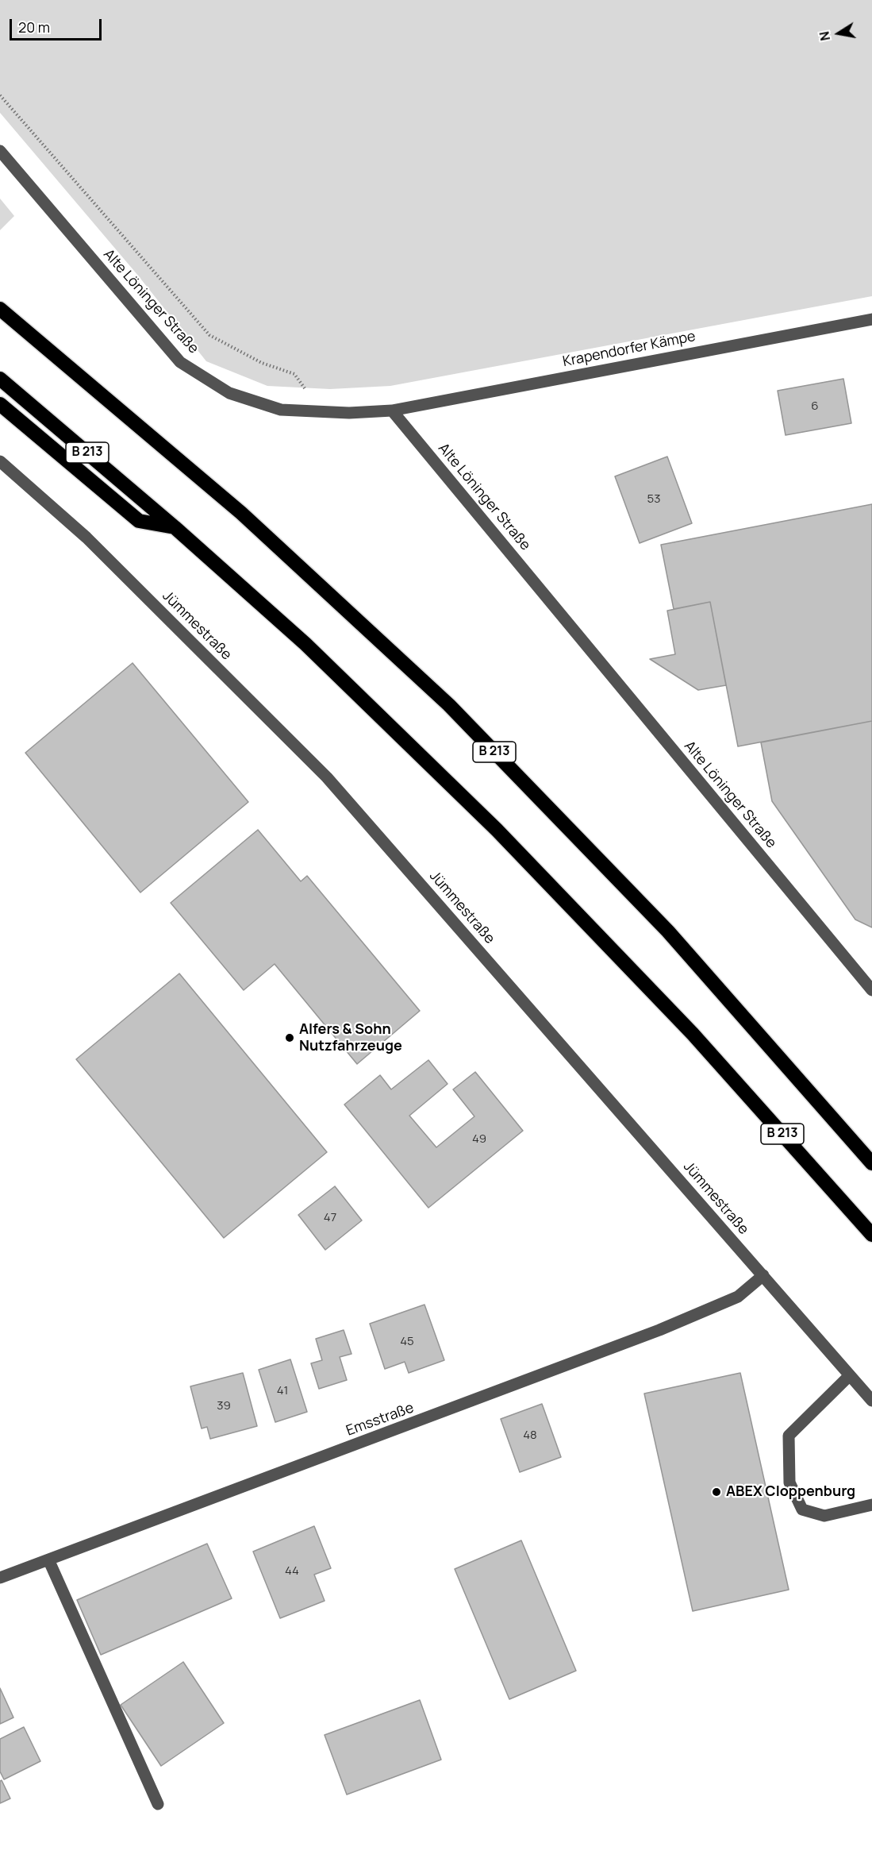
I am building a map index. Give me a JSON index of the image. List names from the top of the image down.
{
  "streets": {
    "highway": ["B 213"],
    "street": [
      "Alte Löninger Straße",
      "Krapendorfer Kämpe",
      "Jümmestraße",
      "Emsstraße"
    ]
  },
  "crossings": [
    ["Alte Löninger Straße", "Krapendorfer Kämpe"],
    ["Jümmestraße", "Emsstraße"]
  ],
  "places": ["Alfers & Sohn Nutzfahrzeuge", "ABEX Cloppenburg"],
  "house_numbers": [
    "6",
    "53",
    "49",
    "47",
    "45",
    "41",
    "39",
    "48",
    "44"
  ],
  "scale_bar": "20 m",
  "north": "left"
}
